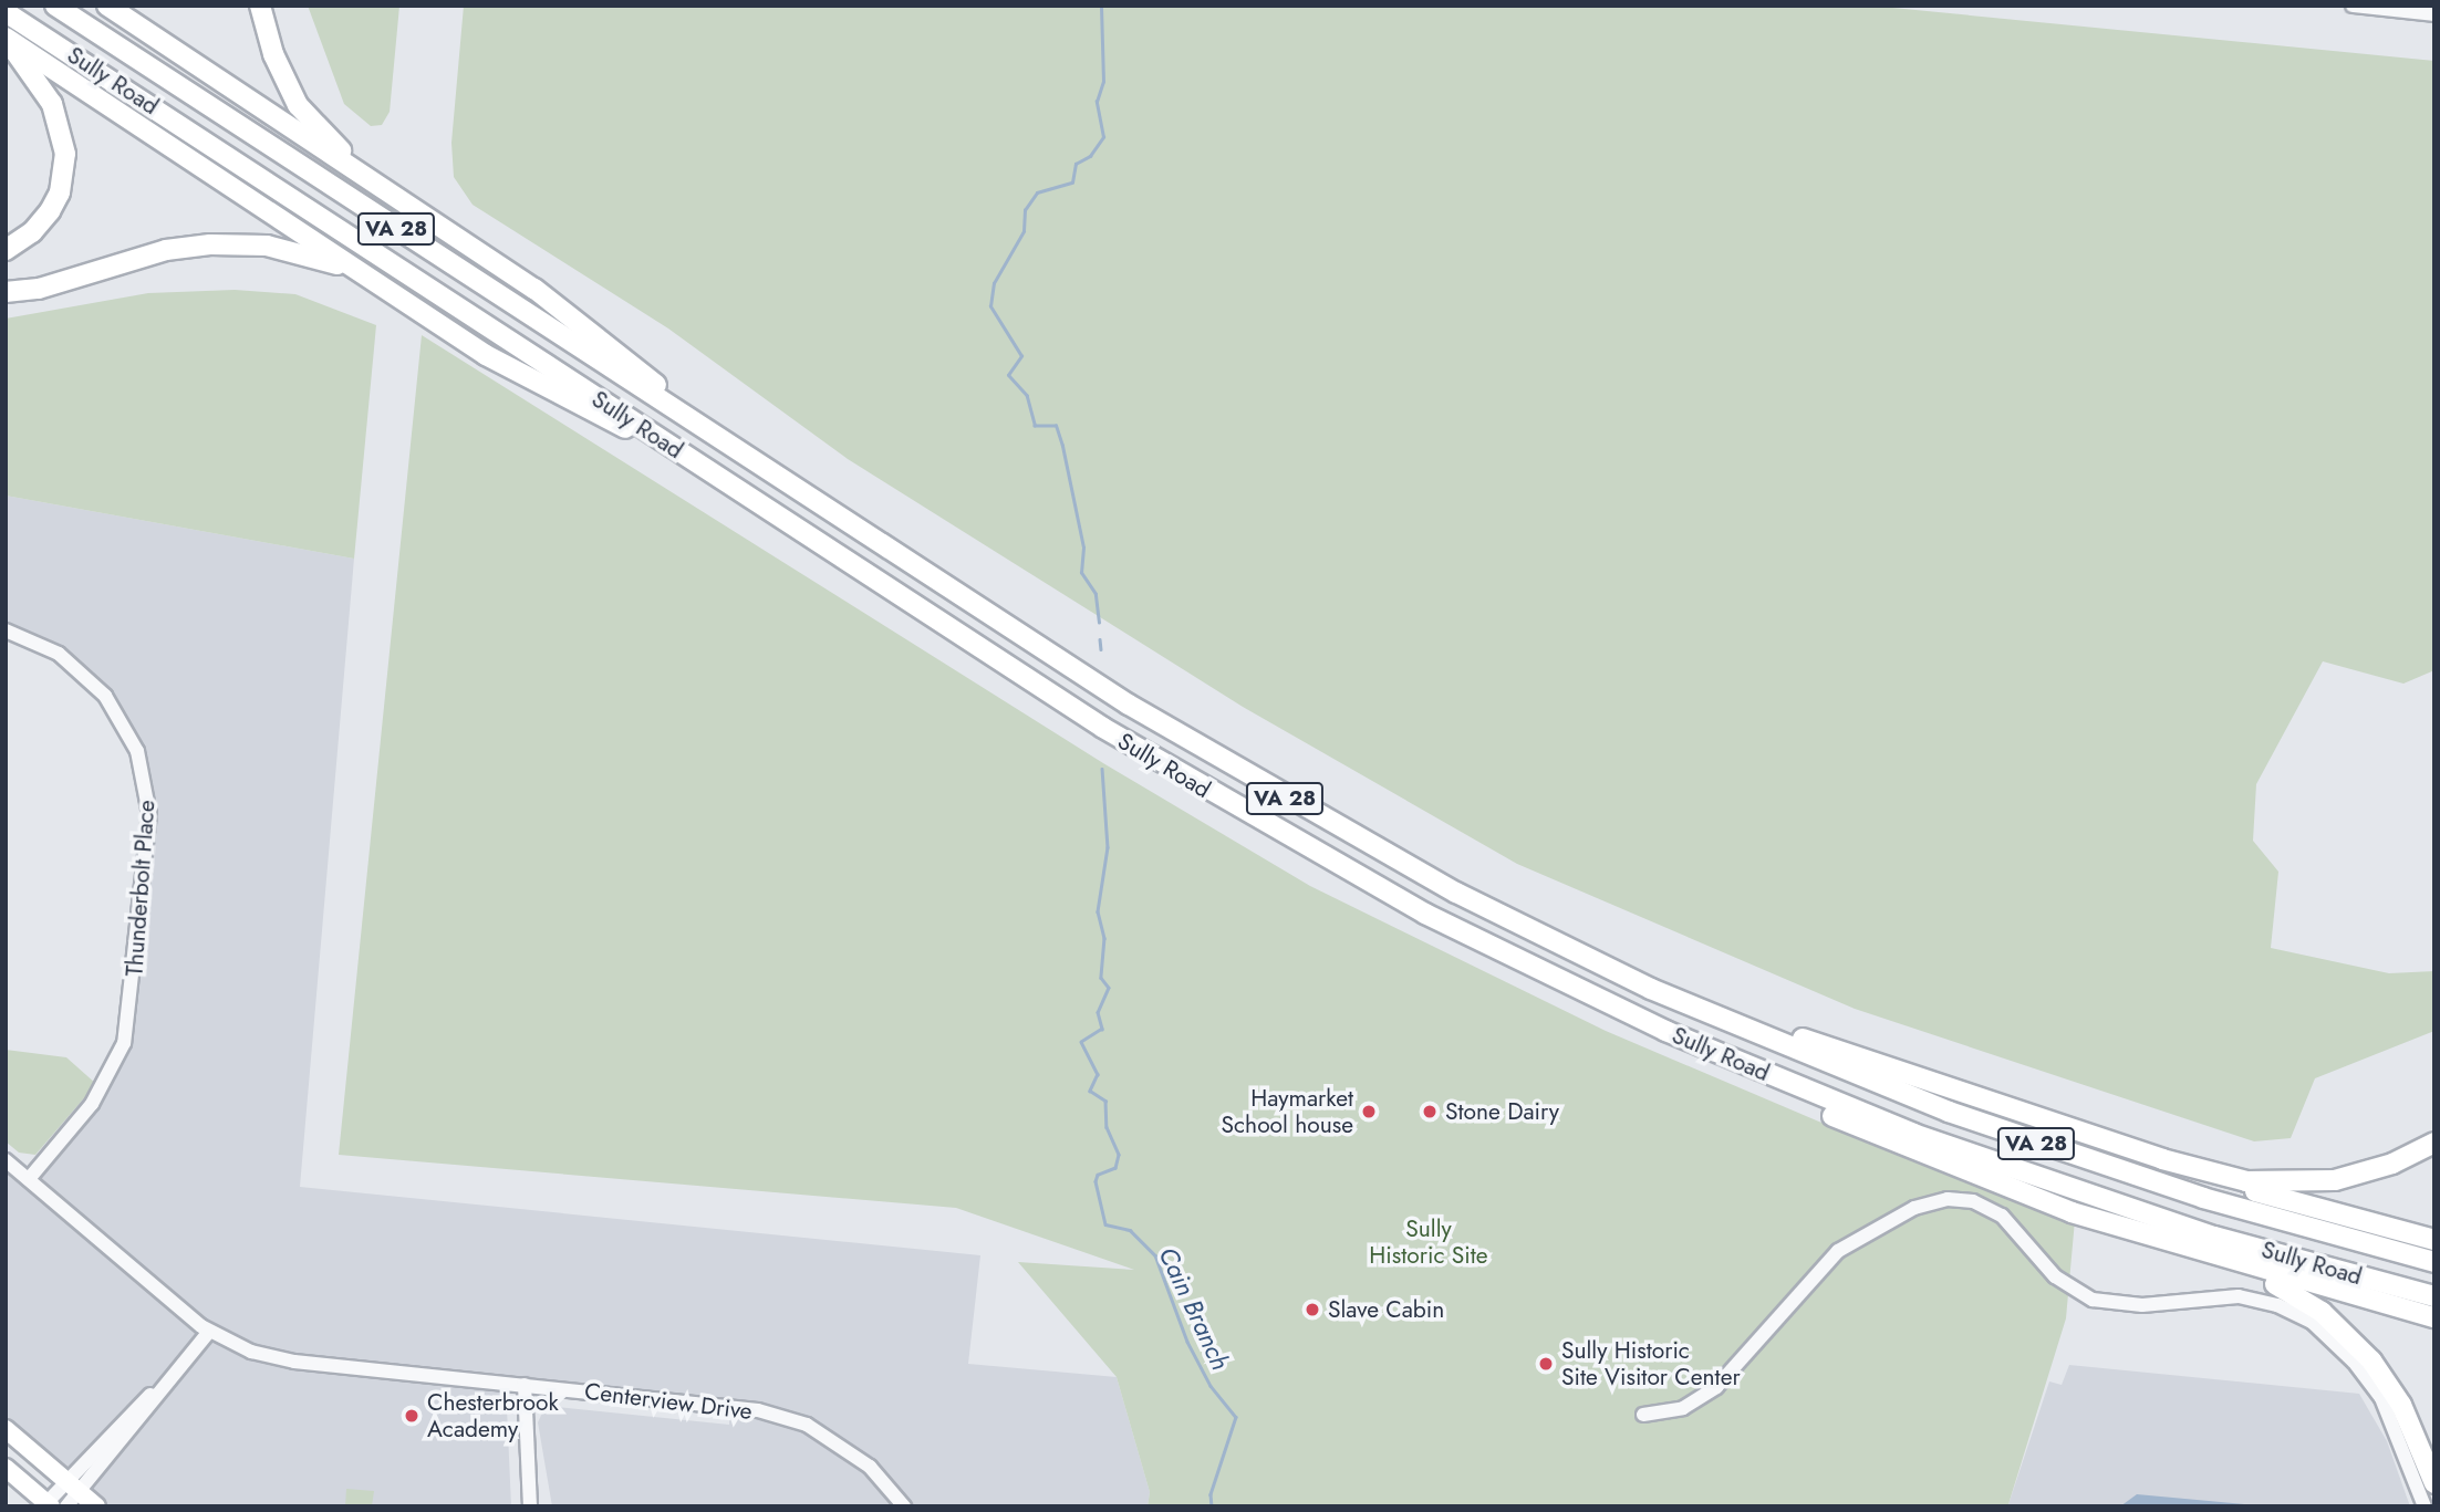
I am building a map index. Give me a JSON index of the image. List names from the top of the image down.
{
  "streets": {
    "highway": ["Sully Road", "VA 28"],
    "street": ["Thunderbolt Place", "Centerview Drive"]
  },
  "crossings": [
    ["Thunderbolt Place", "Centerview Drive"]
  ],
  "water": ["Cain Branch"],
  "parks": ["Sully Historic Site"],
  "places": [
    "Haymarket School house",
    "Stone Dairy",
    "Slave Cabin",
    "Sully Historic Site Visitor Center",
    "Chesterbrook Academy"
  ]
}
